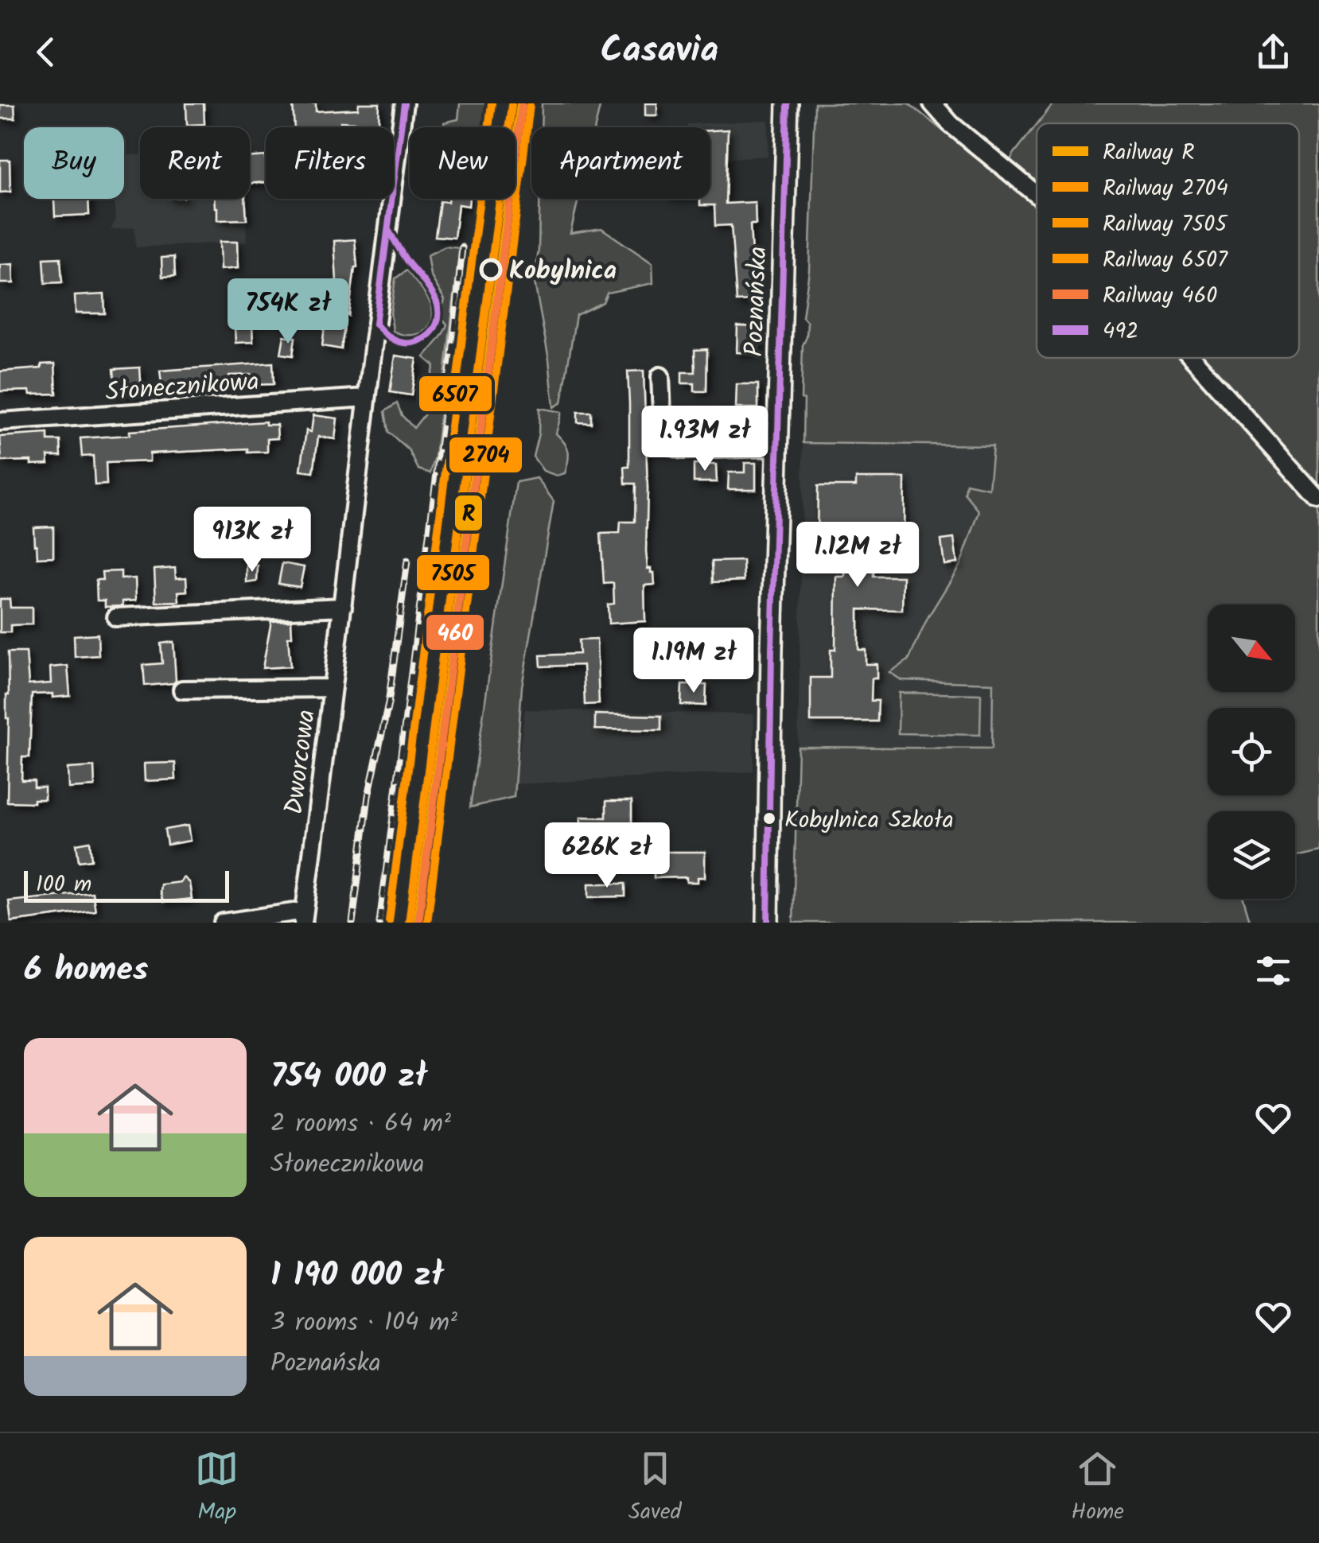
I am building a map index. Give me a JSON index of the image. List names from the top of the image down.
{
  "streets": {
    "main road": ["Poznańska"],
    "street": ["Słonecznikowa", "Dworcowa"]
  },
  "crossings": [
    ["Słonecznikowa", "Dworcowa"]
  ],
  "places": ["Kobylnica", "Kobylnica Szkoła"],
  "lines": [
    "rail line R",
    "rail line 6507",
    "transit line 492",
    "rail line 2704",
    "rail line 7505",
    "rail line 460"
  ],
  "legend": [
    "Railway R",
    "Railway 2704",
    "Railway 7505",
    "Railway 6507",
    "Railway 460",
    "492"
  ],
  "scale_bar": "100 m",
  "north": "bottom right",
  "page": {
    "header": "Casavia",
    "chip": [
      "Buy",
      "Rent",
      "Filters",
      "New",
      "Apartment"
    ],
    "price": [
      "754K zł",
      "1.93M zł",
      "913K zł",
      "1.12M zł",
      "1.19M zł",
      "626K zł"
    ],
    "scale": "100 m",
    "heading": "6 homes",
    "list": [
      {
        "name": "754 000 zł",
        "note": "2 rooms · 64 m² · Słonecznikowa"
      },
      {
        "name": "1 190 000 zł",
        "note": "3 rooms · 104 m² · Poznańska"
      }
    ],
    "tabs": ["Map", "Saved", "Home"]
  }
}
